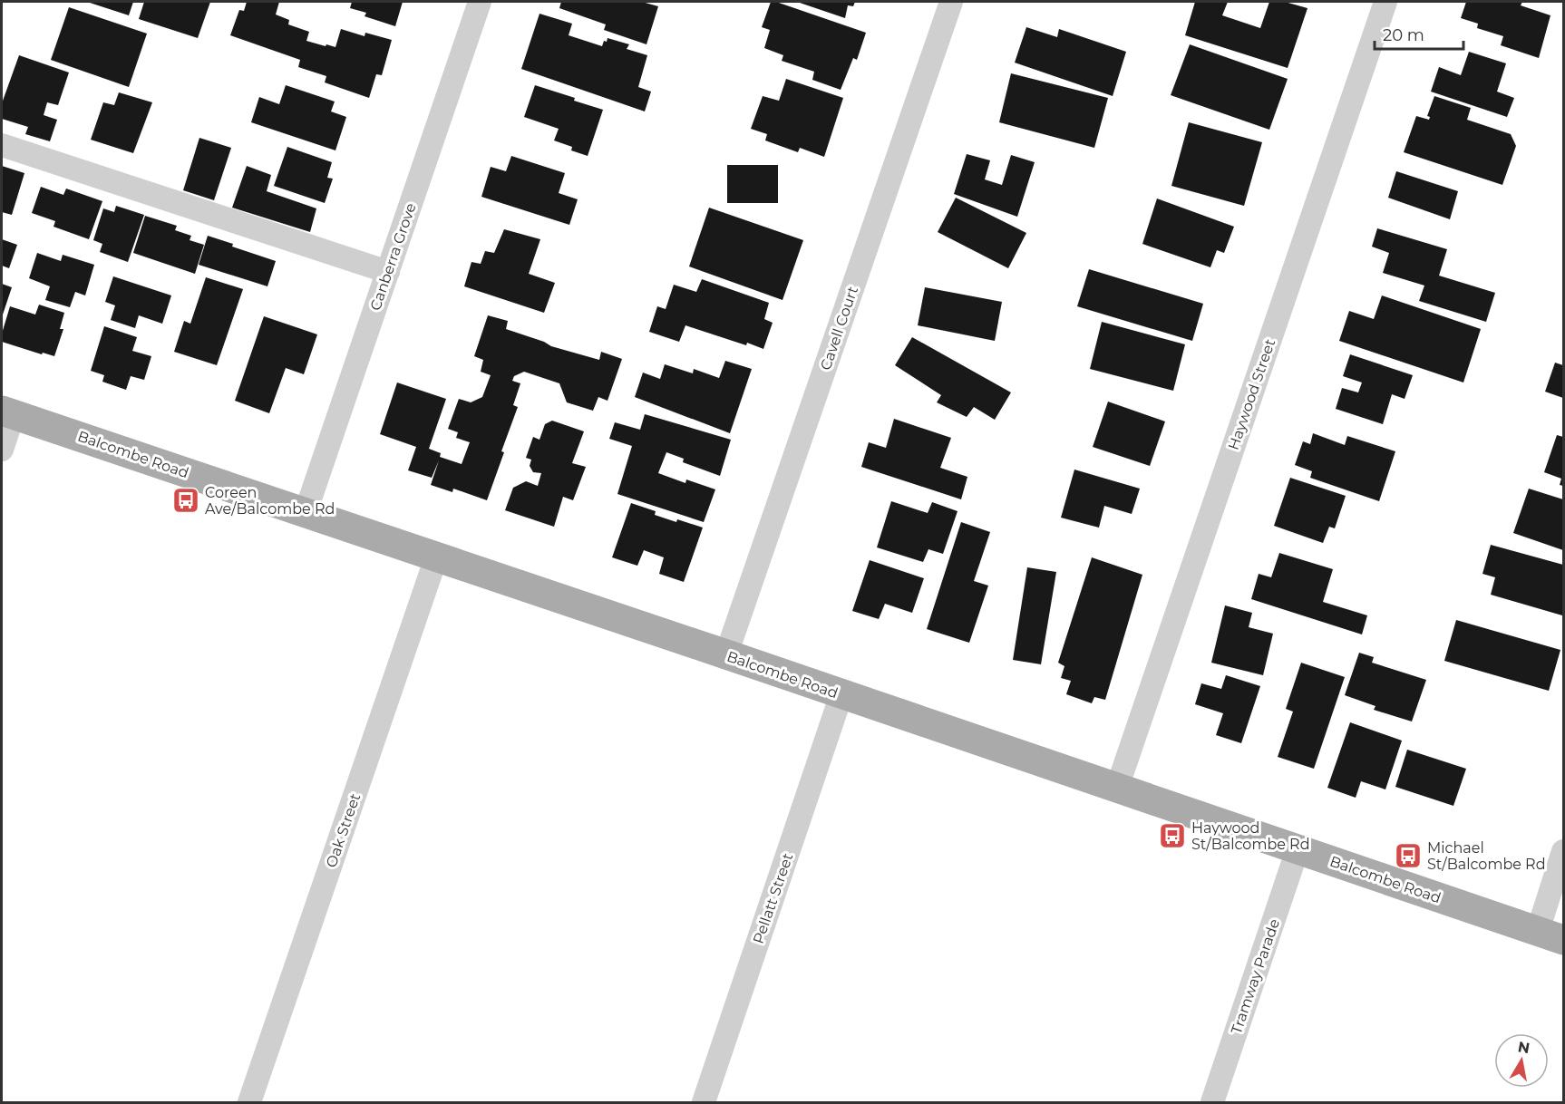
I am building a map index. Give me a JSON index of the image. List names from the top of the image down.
{
  "streets": {
    "main road": ["Balcombe Road"],
    "street": [
      "Canberra Grove",
      "Cavell Court",
      "Haywood Street",
      "Oak Street",
      "Pellatt Street",
      "Tramway Parade"
    ]
  },
  "crossings": [
    ["Canberra Grove", "Balcombe Road"],
    ["Cavell Court", "Balcombe Road"],
    ["Haywood Street", "Balcombe Road"],
    ["Balcombe Road", "Oak Street"],
    ["Balcombe Road", "Pellatt Street"],
    ["Balcombe Road", "Tramway Parade"]
  ],
  "places": {
    "bus stop": ["Coreen Ave/Balcombe Rd", "Haywood St/Balcombe Rd", "Michael St/Balcombe Rd"]
  },
  "scale_bar": "20 m",
  "north": "top"
}
